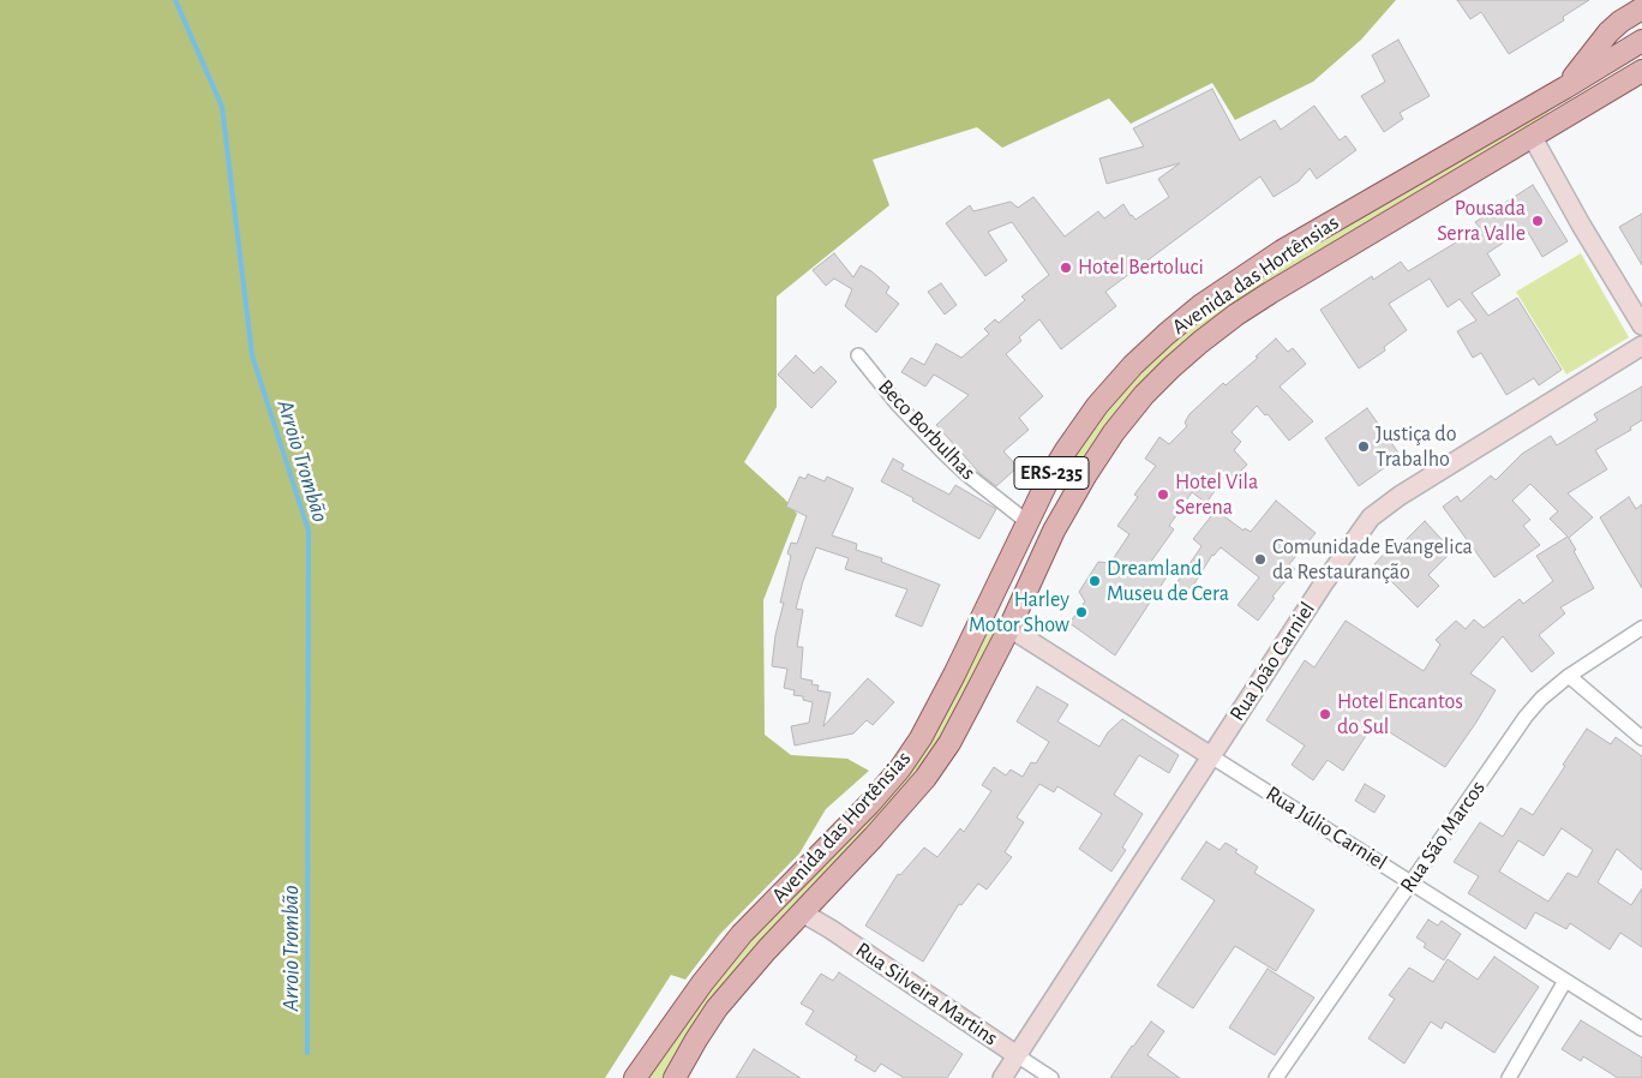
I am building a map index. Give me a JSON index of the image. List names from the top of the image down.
{
  "streets": {
    "main road": ["Avenida das Hortênsias", "ERS-235"],
    "street": [
      "Beco Borbulhas",
      "Rua João Carniel",
      "Rua Júlio Carniel",
      "Rua São Marcos",
      "Rua Silveira Martins"
    ]
  },
  "crossings": [
    ["Avenida das Hortênsias", "Beco Borbulhas"],
    ["Avenida das Hortênsias", "Rua Júlio Carniel"],
    ["Avenida das Hortênsias", "Rua Silveira Martins"],
    ["Rua João Carniel", "Rua Júlio Carniel"],
    ["Rua João Carniel", "Rua Silveira Martins"],
    ["Rua Júlio Carniel", "Rua São Marcos"]
  ],
  "water": ["Arroio Trombão"],
  "places": [
    "Pousada Serra Valle",
    "Hotel Bertoluci",
    "Justiça do Trabalho",
    "Hotel Vila Serena",
    "Comunidade Evangelica da Restauranção",
    "Dreamland Museu de Cera",
    "Harley Motor Show",
    "Hotel Encantos do Sul"
  ]
}
